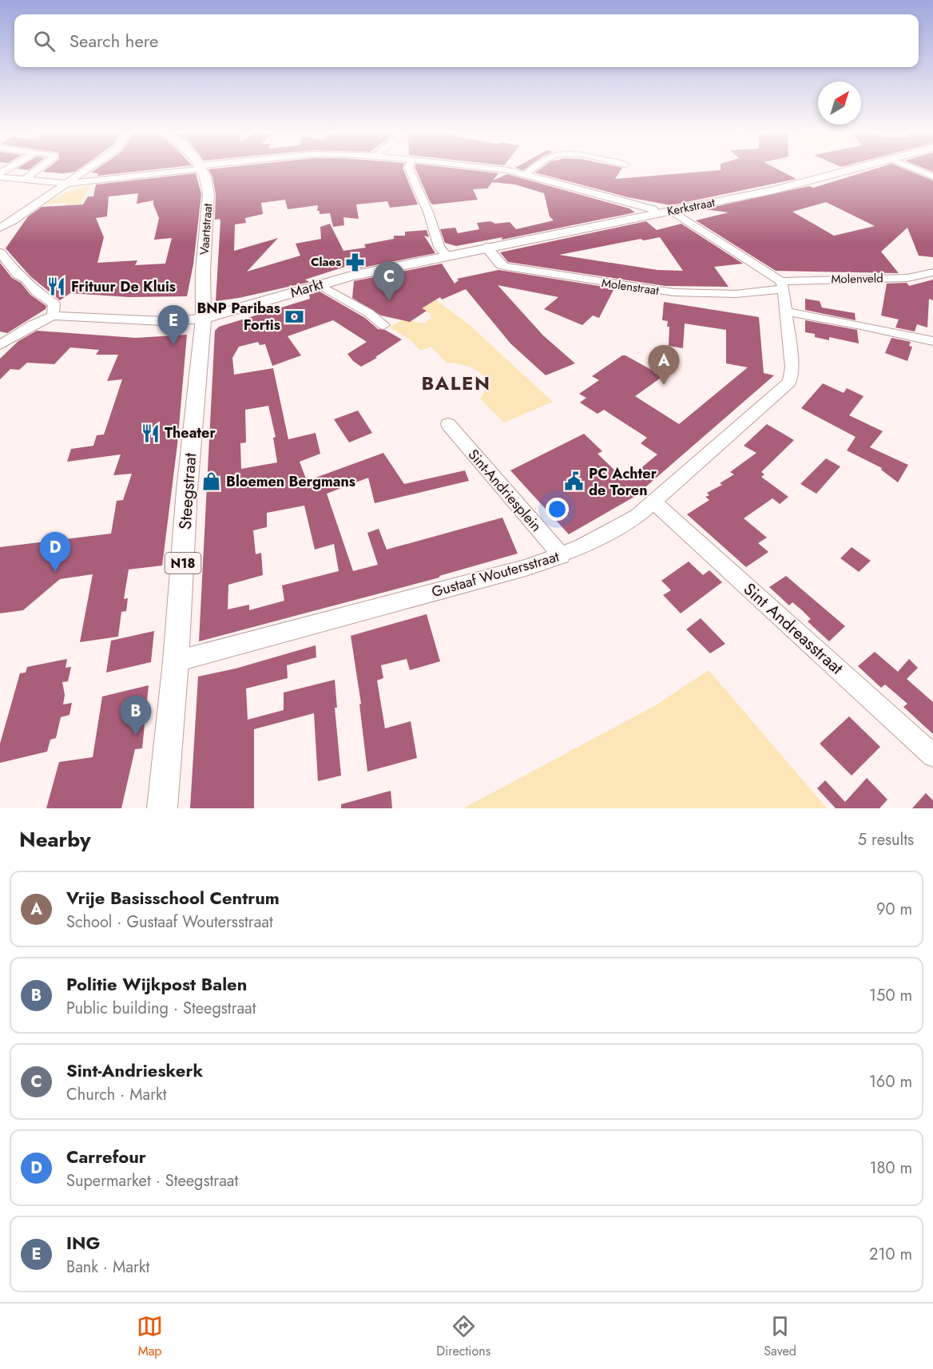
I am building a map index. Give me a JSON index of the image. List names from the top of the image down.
{
  "streets": {
    "main road": [
      "Kerkstraat",
      "Vaartstraat",
      "Markt",
      "Steegstraat",
      "N18"
    ],
    "street": [
      "Molenveld",
      "Molenstraat",
      "Sint-Andriesplein",
      "Gustaaf Woutersstraat",
      "Sint Andreasstraat"
    ]
  },
  "crossings": [
    ["Kerkstraat", "Molenstraat"],
    ["Kerkstraat", "Markt"],
    ["Vaartstraat", "Markt"],
    ["Vaartstraat", "Steegstraat"],
    ["Molenveld", "Molenstraat"],
    ["Molenveld", "Gustaaf Woutersstraat"],
    ["Molenstraat", "Gustaaf Woutersstraat"],
    ["Markt", "Steegstraat"],
    ["Sint-Andriesplein", "Gustaaf Woutersstraat"],
    ["Steegstraat", "Gustaaf Woutersstraat"],
    ["Gustaaf Woutersstraat", "Sint Andreasstraat"]
  ],
  "districts": ["BALEN"],
  "places": {
    "pharmacy": ["Claes"],
    "restaurant": ["Frituur De Kluis", "Theater"],
    "bank": ["BNP Paribas Fortis"],
    "shop": ["Bloemen Bergmans"],
    "public building": ["PC Achter de Toren"]
  },
  "north": "top right",
  "page": {
    "search": "Search here",
    "pins": [
      "C",
      "E",
      "A",
      "D",
      "B"
    ],
    "heading": ["Nearby", "5 results"],
    "list": [
      {
        "mark": "A",
        "name": "Vrije Basisschool Centrum",
        "note": "School · Gustaaf Woutersstraat",
        "value": "90 m"
      },
      {
        "mark": "B",
        "name": "Politie Wijkpost Balen",
        "note": "Public building · Steegstraat",
        "value": "150 m"
      },
      {
        "mark": "C",
        "name": "Sint-Andrieskerk",
        "note": "Church · Markt",
        "value": "160 m"
      },
      {
        "mark": "D",
        "name": "Carrefour",
        "note": "Supermarket · Steegstraat",
        "value": "180 m"
      },
      {
        "mark": "E",
        "name": "ING",
        "note": "Bank · Markt",
        "value": "210 m"
      }
    ],
    "nav": ["Map", "Directions", "Saved"]
  }
}
